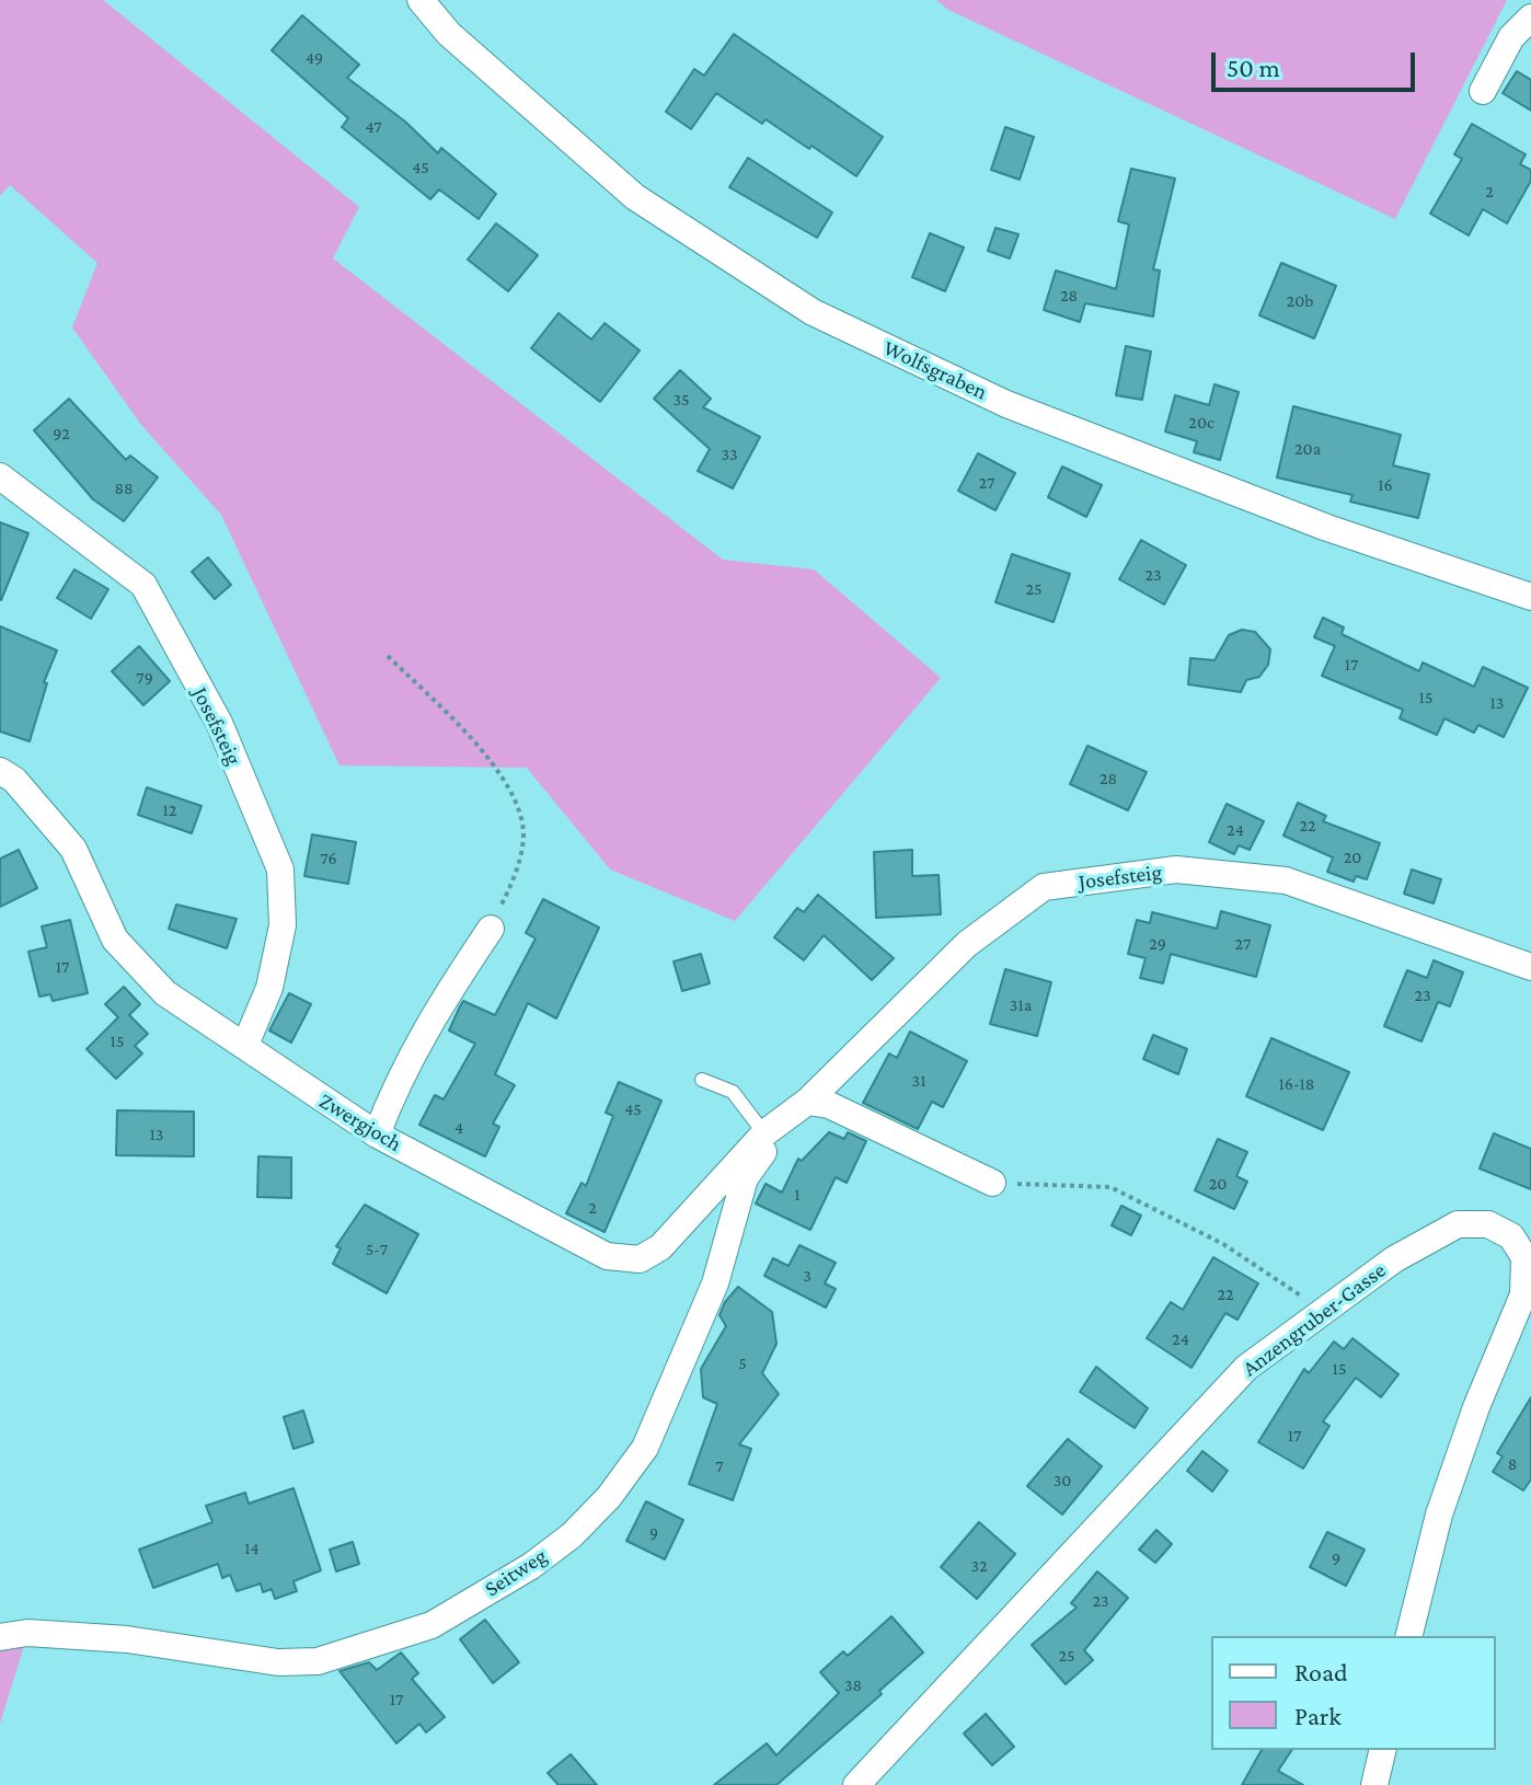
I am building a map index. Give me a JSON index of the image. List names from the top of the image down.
{
  "streets": {
    "street": [
      "Wolfsgraben",
      "Josefsteig",
      "Zwergjoch",
      "Anzengruber-Gasse",
      "Seitweg"
    ]
  },
  "crossings": [
    ["Josefsteig", "Zwergjoch"],
    ["Josefsteig", "Seitweg"],
    ["Zwergjoch", "Seitweg"]
  ],
  "house_numbers": [
    "49",
    "47",
    "45",
    "2",
    "28",
    "20b",
    "35",
    "20c",
    "92",
    "20a",
    "33",
    "27",
    "16",
    "88",
    "23",
    "25",
    "17",
    "79",
    "15",
    "13",
    "28",
    "12",
    "22",
    "24",
    "20",
    "76",
    "29",
    "27",
    "17",
    "23",
    "31a",
    "15",
    "31",
    "16-18",
    "45",
    "4",
    "13",
    "20",
    "1",
    "2",
    "5-7",
    "3",
    "22",
    "24",
    "5",
    "15",
    "17",
    "8",
    "7",
    "30",
    "9",
    "14",
    "9",
    "32",
    "23",
    "25",
    "38",
    "17"
  ],
  "legend": ["Road", "Park"],
  "scale_bar": "50 m"
}
